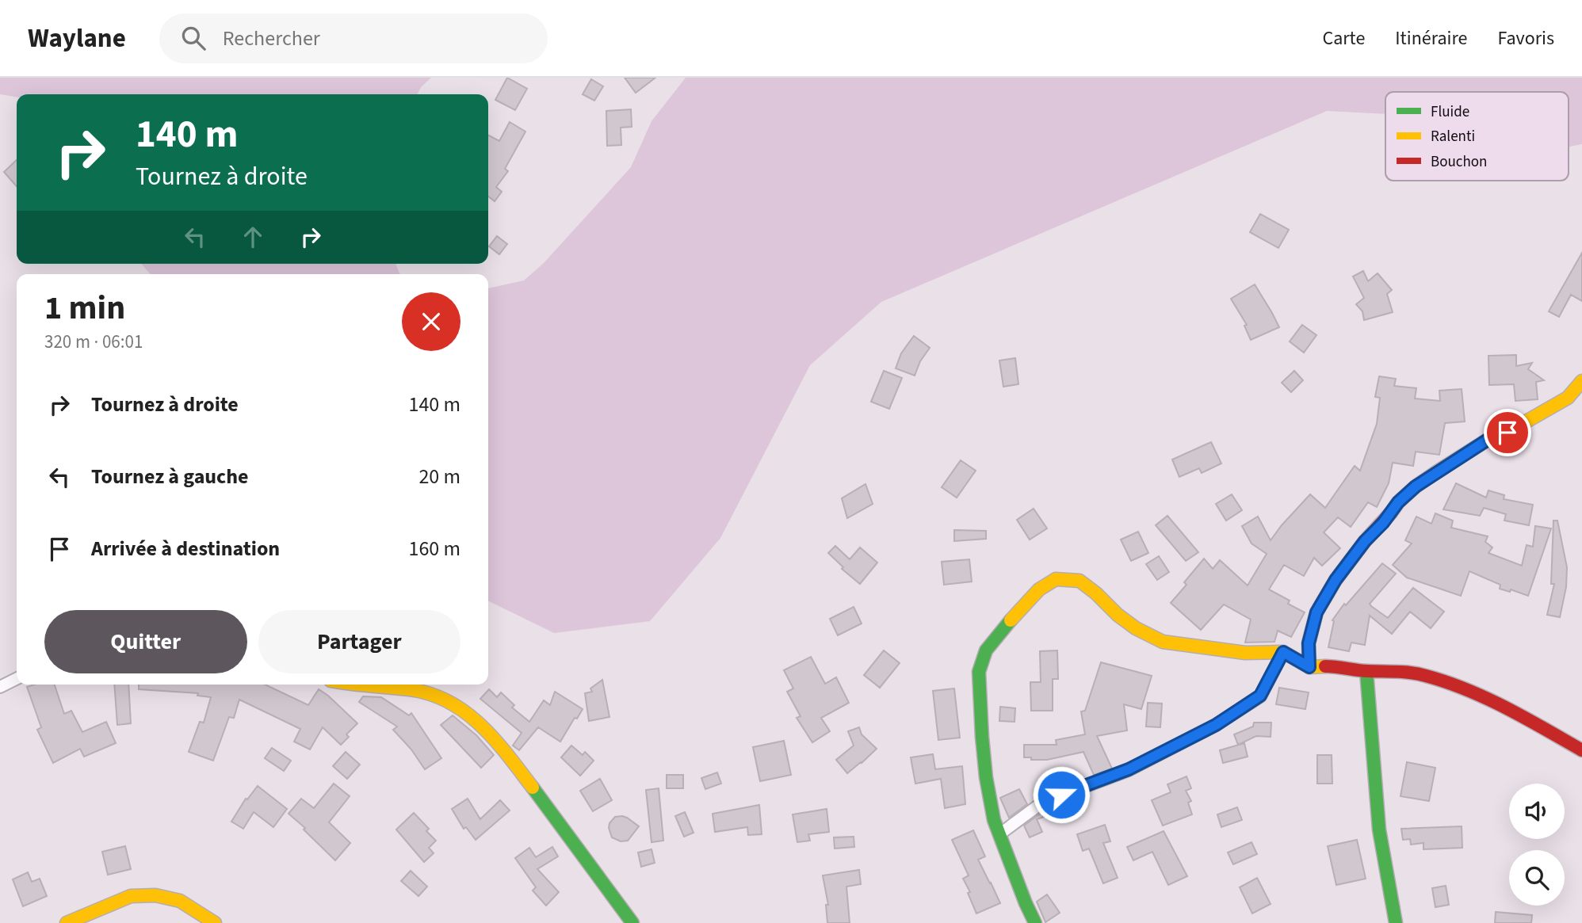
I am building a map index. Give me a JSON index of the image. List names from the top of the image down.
{
  "legend": ["Fluide", "Ralenti", "Bouchon"],
  "page": {
    "header": "Waylane",
    "search": "Rechercher",
    "nav": ["Carte", "Itinéraire", "Favoris"],
    "turn": ["140 m", "Tournez à droite"],
    "heading": ["1 min", "320 m · 06:01"],
    "list": [
      {
        "name": "Tournez à droite",
        "value": "140 m"
      },
      {
        "name": "Tournez à gauche",
        "value": "20 m"
      },
      {
        "name": "Arrivée à destination",
        "value": "160 m"
      }
    ],
    "buttons": ["Quitter", "Partager"]
  }
}
